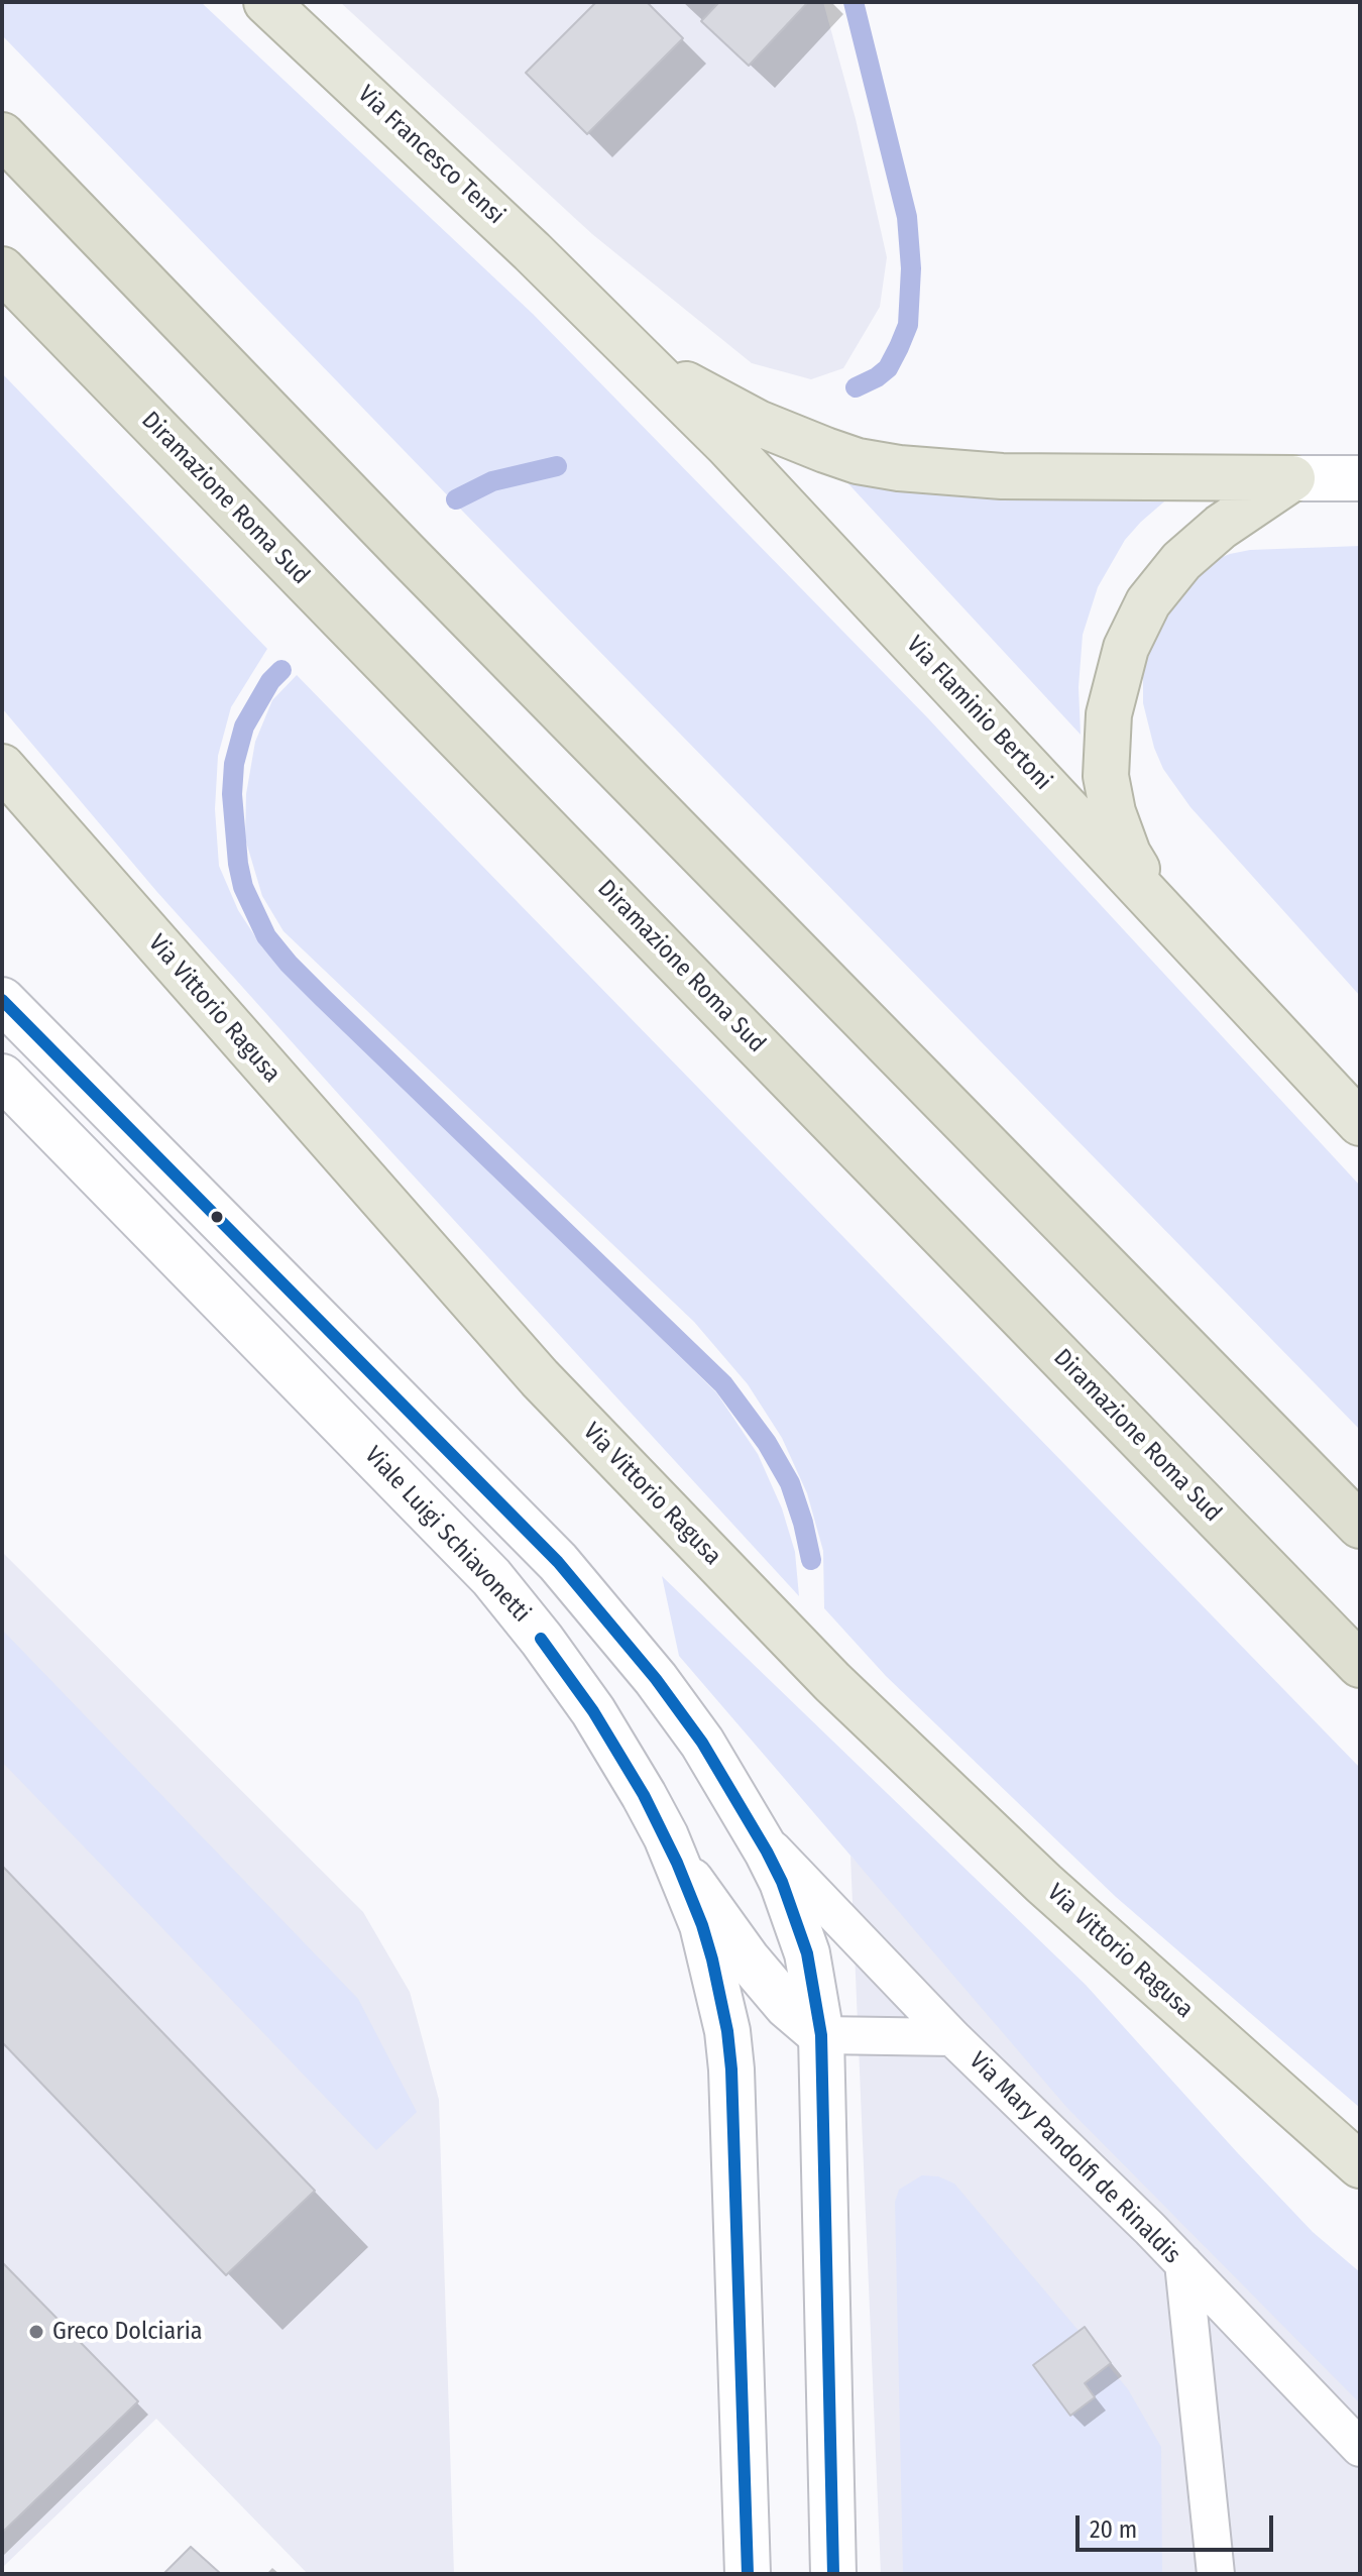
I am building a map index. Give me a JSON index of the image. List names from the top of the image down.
{
  "streets": {
    "highway": [
      "Via Francesco Tensi",
      "Diramazione Roma Sud",
      "Via Flaminio Bertoni",
      "Via Vittorio Ragusa"
    ],
    "street": ["Viale Luigi Schiavonetti"],
    "lane": ["Via Mary Pandolfi de Rinaldis"]
  },
  "crossings": [
    ["Via Francesco Tensi", "Via Flaminio Bertoni"]
  ],
  "places": ["Greco Dolciaria"],
  "scale_bar": "20 m"
}
